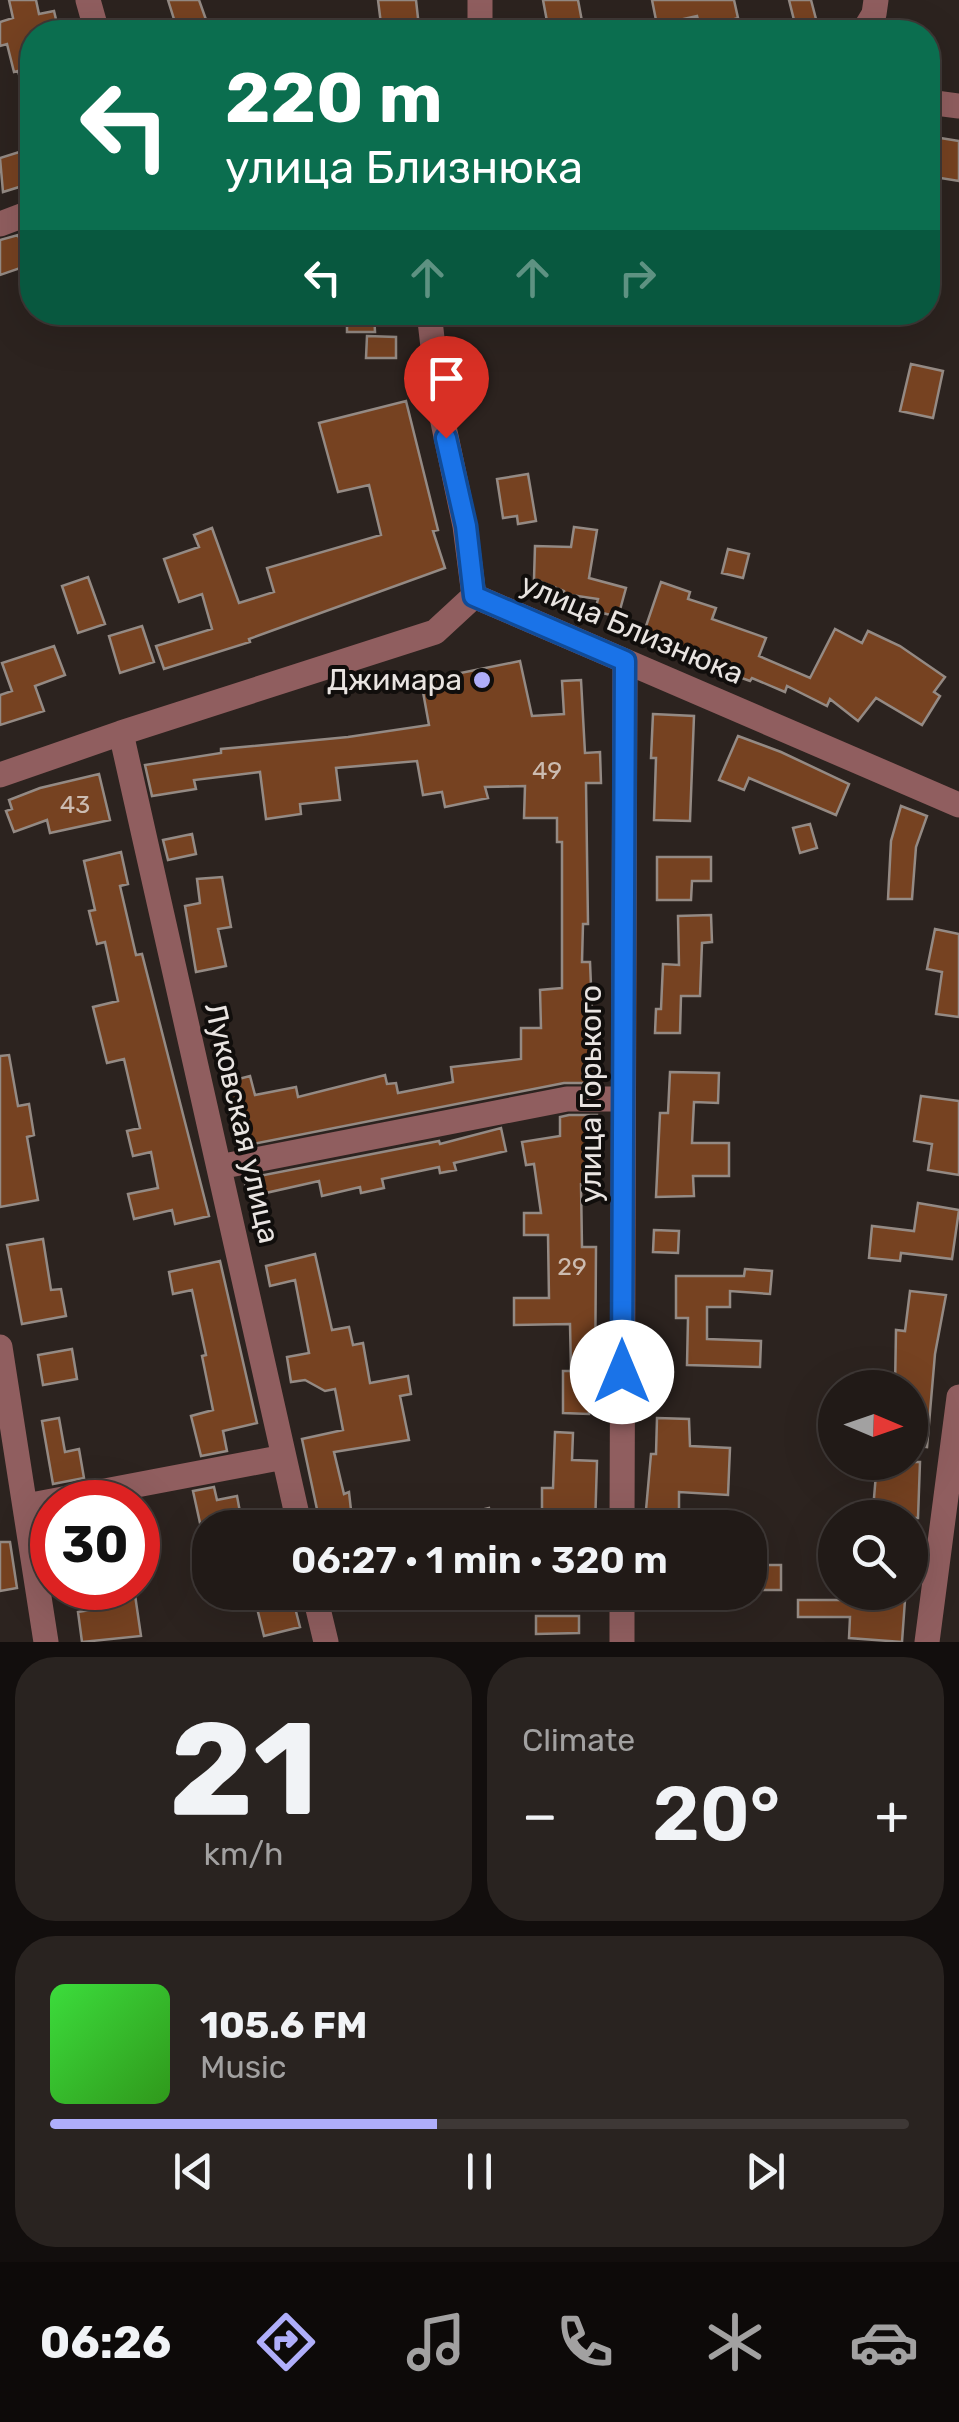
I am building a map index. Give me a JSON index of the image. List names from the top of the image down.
{
  "streets": {
    "street": ["улица Близнюка", "улица Горького", "Луковская улица"]
  },
  "crossings": [
    ["улица Близнюка", "улица Горького"],
    ["улица Близнюка", "Луковская улица"]
  ],
  "places": ["Джимара"],
  "house_numbers": ["49", "43", "29"],
  "north": "right",
  "page": {
    "turn": ["220 m", "улица Близнюка"],
    "limit": "30",
    "trip": "06:27 · 1 min · 320 m",
    "tile": [
      ["21", "km/h"],
      "Climate"
    ],
    "heat": ["−", "20°", "+"],
    "song": ["105.6 FM", "Music"],
    "tabs": "06:26"
  }
}
